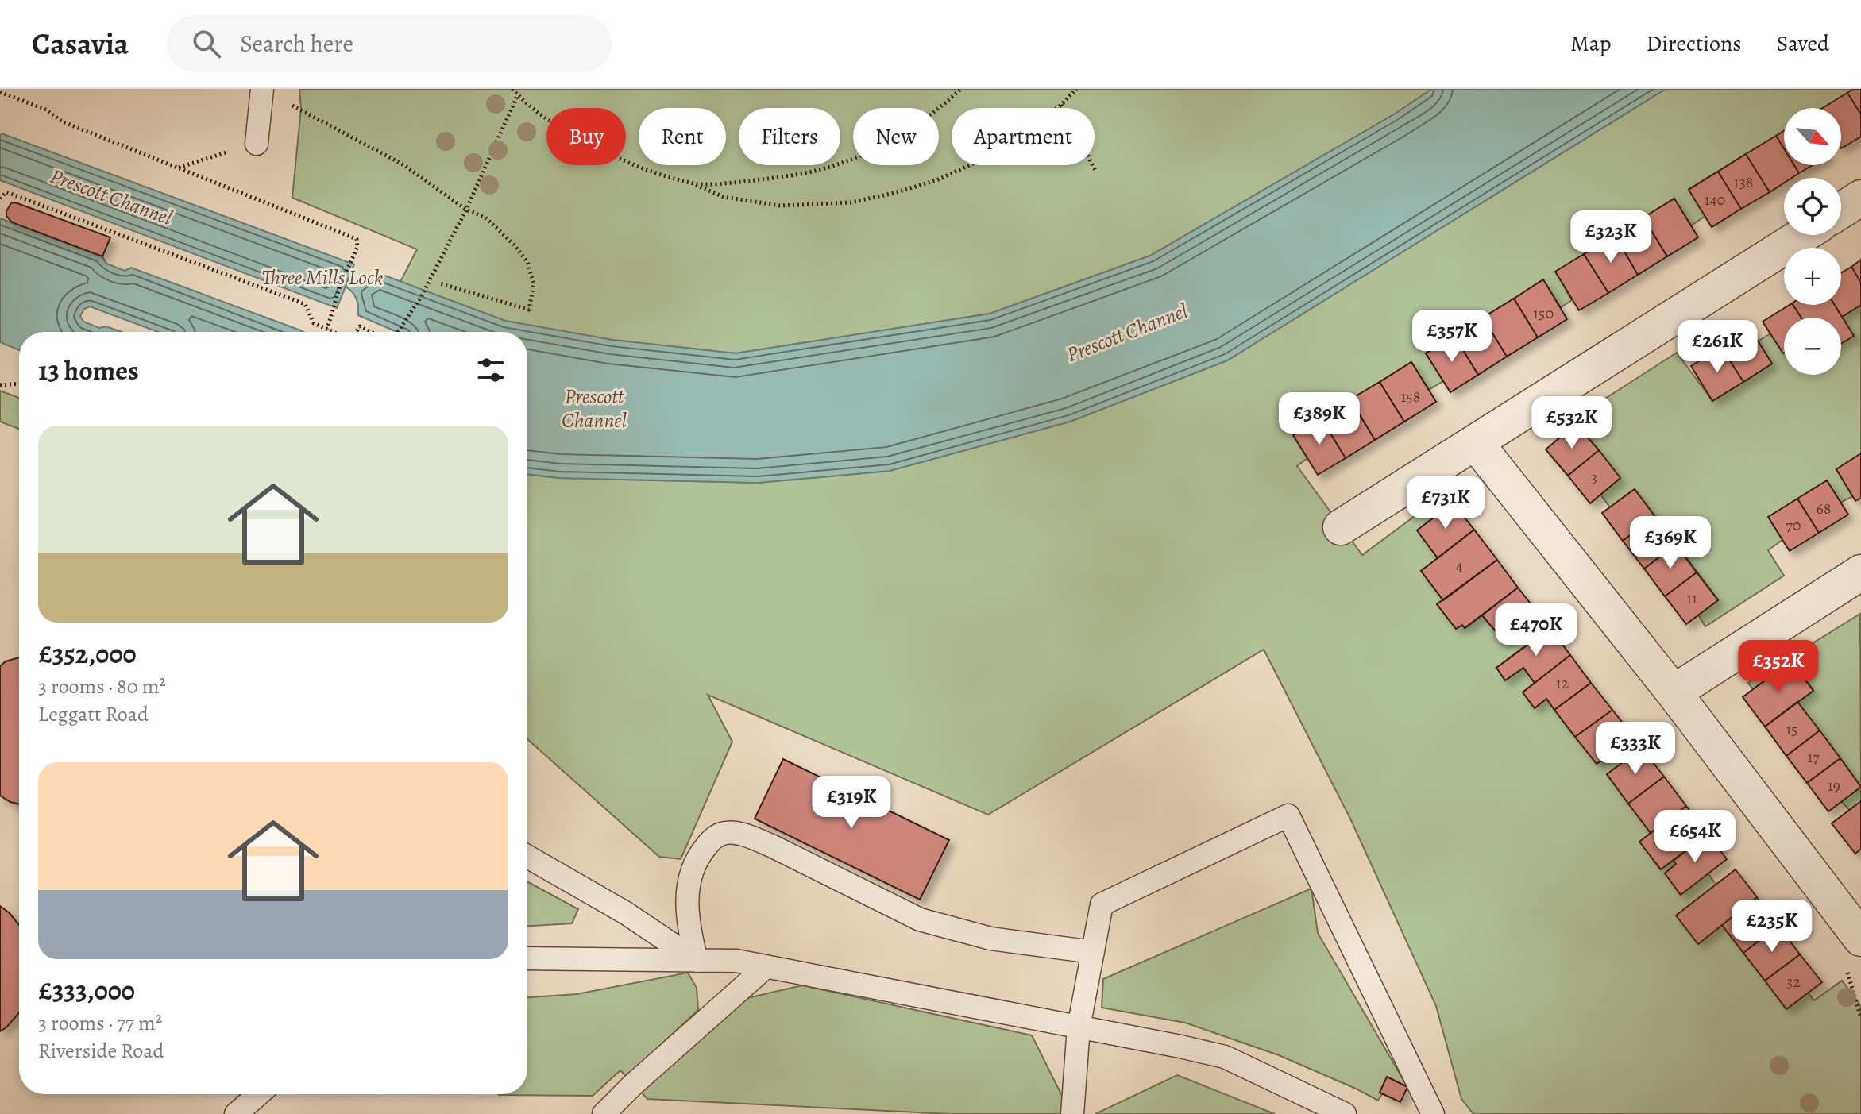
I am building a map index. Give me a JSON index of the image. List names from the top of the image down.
{
  "water": ["Prescott Channel", "Three Mills Lock"],
  "house_numbers": [
    "138",
    "140",
    "150",
    "158",
    "3",
    "68",
    "70",
    "4",
    "11",
    "12",
    "15",
    "17",
    "19",
    "32"
  ],
  "north": "bottom right",
  "page": {
    "header": "Casavia",
    "search": "Search here",
    "nav": ["Map", "Directions", "Saved"],
    "map_buttons": ["+", "−"],
    "chip": [
      "Buy",
      "Rent",
      "Filters",
      "New",
      "Apartment"
    ],
    "price": [
      "£323K",
      "£357K",
      "£261K",
      "£389K",
      "£532K",
      "£731K",
      "£369K",
      "£470K",
      "£352K",
      "£333K",
      "£319K",
      "£654K",
      "£235K"
    ],
    "heading": "13 homes",
    "list": [
      {
        "name": "£352,000",
        "note": "3 rooms · 80 m² · Leggatt Road"
      },
      {
        "name": "£333,000",
        "note": "3 rooms · 77 m² · Riverside Road"
      }
    ]
  }
}
